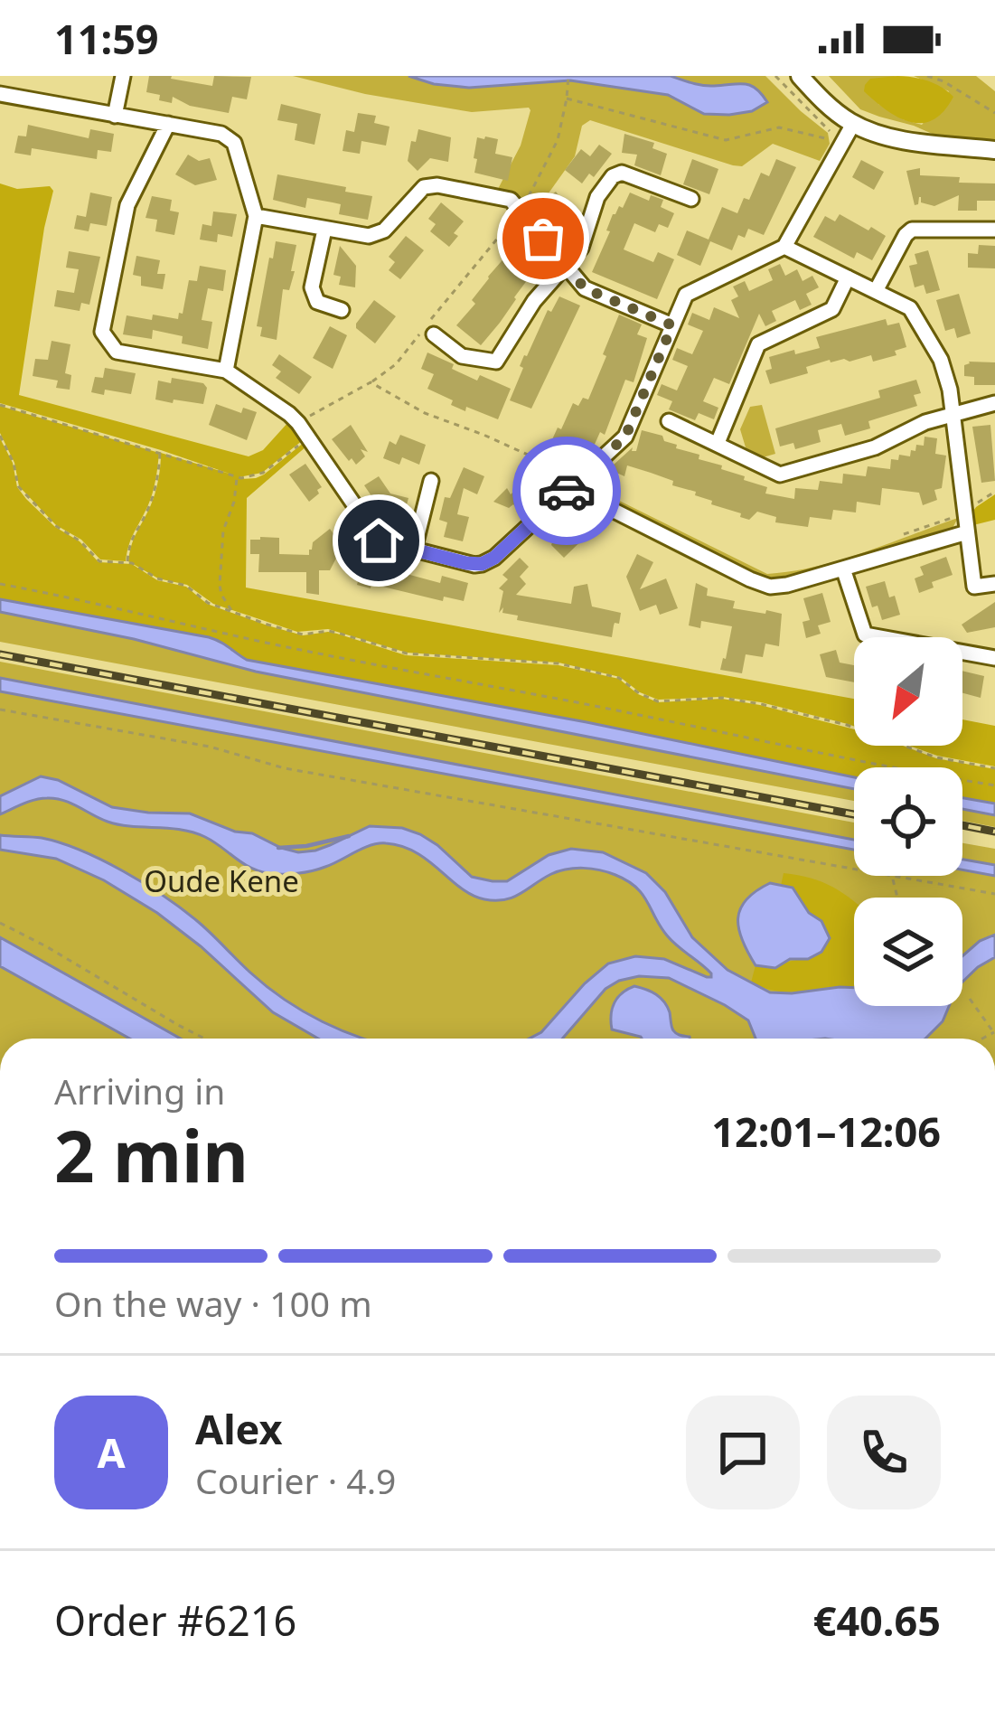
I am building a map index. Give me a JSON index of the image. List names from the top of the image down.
{
  "parks": ["Oude Kene"],
  "north": "bottom left",
  "page": {
    "status": "11:59",
    "heading": ["2 min", "Arriving in", "12:01–12:06"],
    "panel": [
      "Alex",
      "Courier · 4.9",
      "Order #6216",
      "€40.65"
    ],
    "bar": "On the way · 100 m",
    "round": "A"
  }
}
